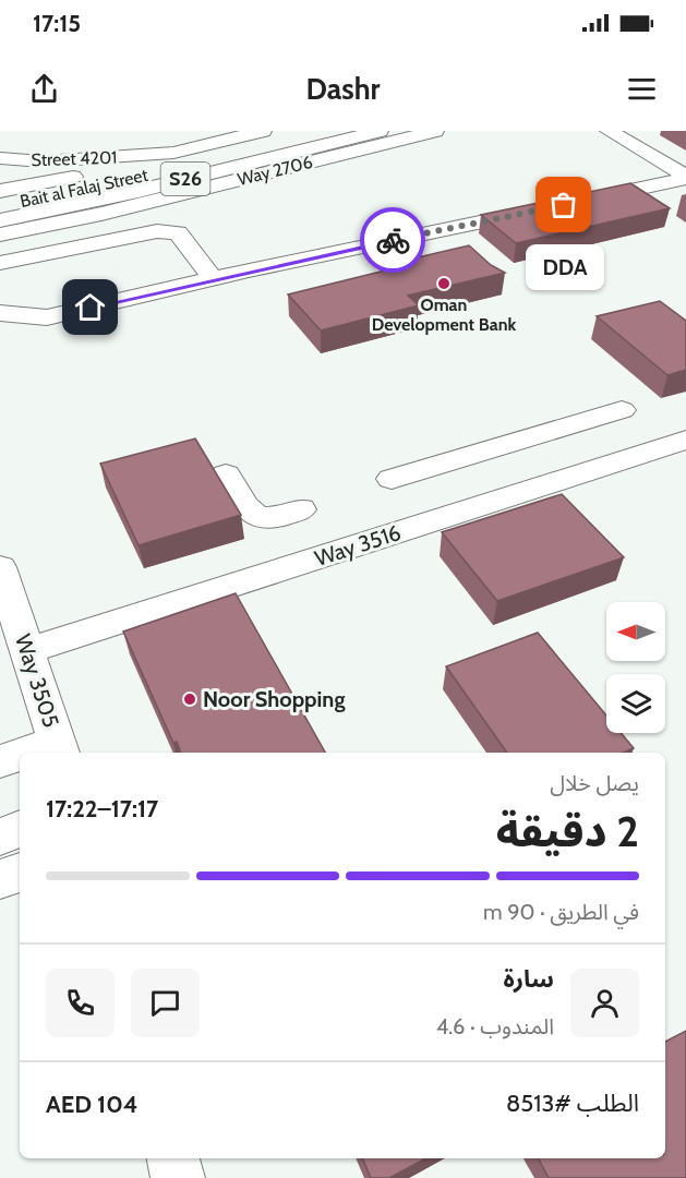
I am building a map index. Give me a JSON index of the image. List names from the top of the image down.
{
  "streets": {
    "street": [
      "Street 4201",
      "Way 2706",
      "S26",
      "Bait al Falaj Street",
      "Way 3516",
      "Way 3505"
    ]
  },
  "crossings": [
    ["Way 3516", "Way 3505"]
  ],
  "places": ["DDA", "Oman Development Bank", "Noor Shopping"],
  "north": "left",
  "page": {
    "status": "17:15",
    "header": "Dashr",
    "bubble": "DDA",
    "heading": ["2 دقيقة", "يصل خلال", "17:17–17:22"],
    "panel": [
      "سارة",
      "المندوب · 4.6",
      "الطلب #8513",
      "AED 104"
    ],
    "bar": "في الطريق · 90 m"
  }
}
